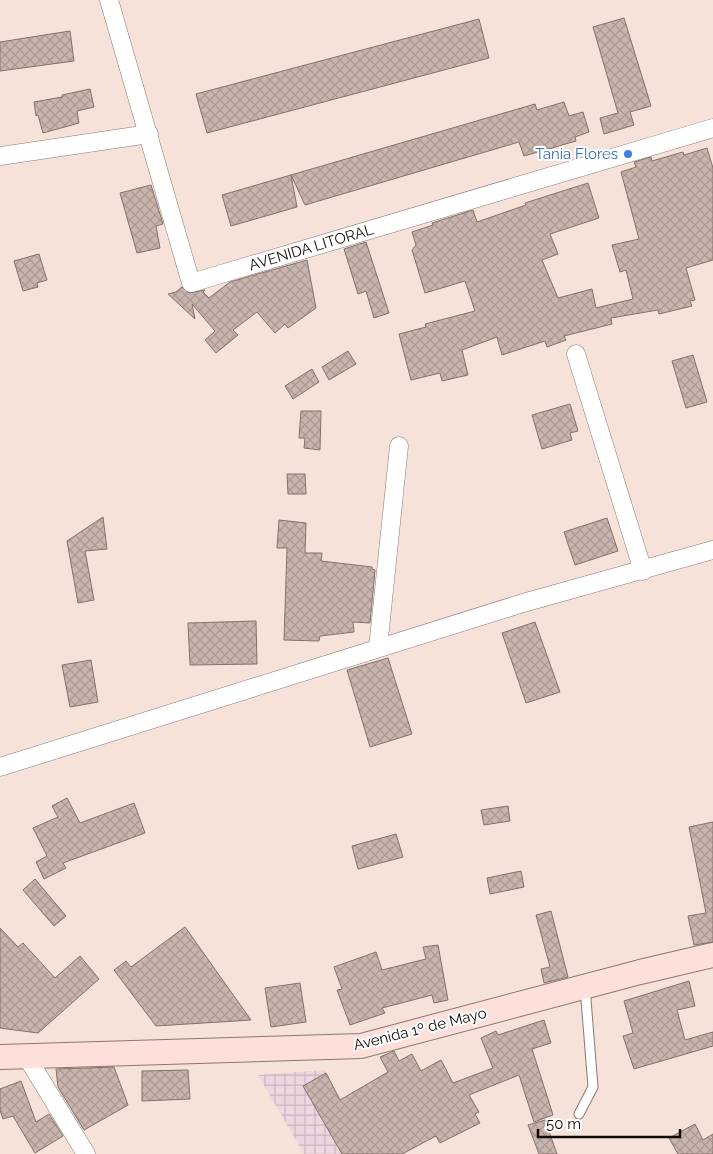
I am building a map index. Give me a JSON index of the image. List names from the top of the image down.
{
  "streets": {
    "main road": ["Avenida 1º de Mayo"],
    "street": ["AVENIDA LITORAL"]
  },
  "places": ["Tania Flores"],
  "scale_bar": "50 m"
}
